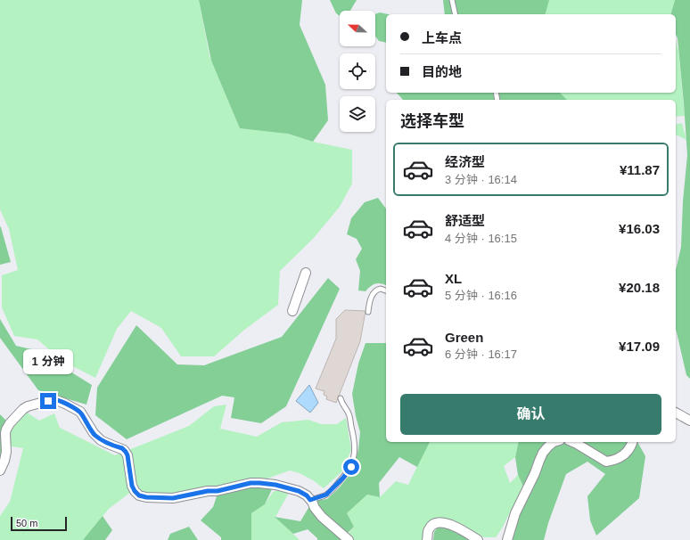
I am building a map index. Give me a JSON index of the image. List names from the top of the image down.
{
  "scale_bar": "50 m",
  "north": "left",
  "page": {
    "banner": ["上车点", "目的地"],
    "heading": "选择车型",
    "list": [
      {
        "name": "经济型",
        "note": "3 分钟 · 16:14",
        "value": "¥11.87"
      },
      {
        "name": "舒适型",
        "note": "4 分钟 · 16:15",
        "value": "¥16.03"
      },
      {
        "name": "XL",
        "note": "5 分钟 · 16:16",
        "value": "¥20.18"
      },
      {
        "name": "Green",
        "note": "6 分钟 · 16:17",
        "value": "¥17.09"
      }
    ],
    "bubble": "1 分钟",
    "buttons": "确认",
    "scale": "50 m"
  }
}
